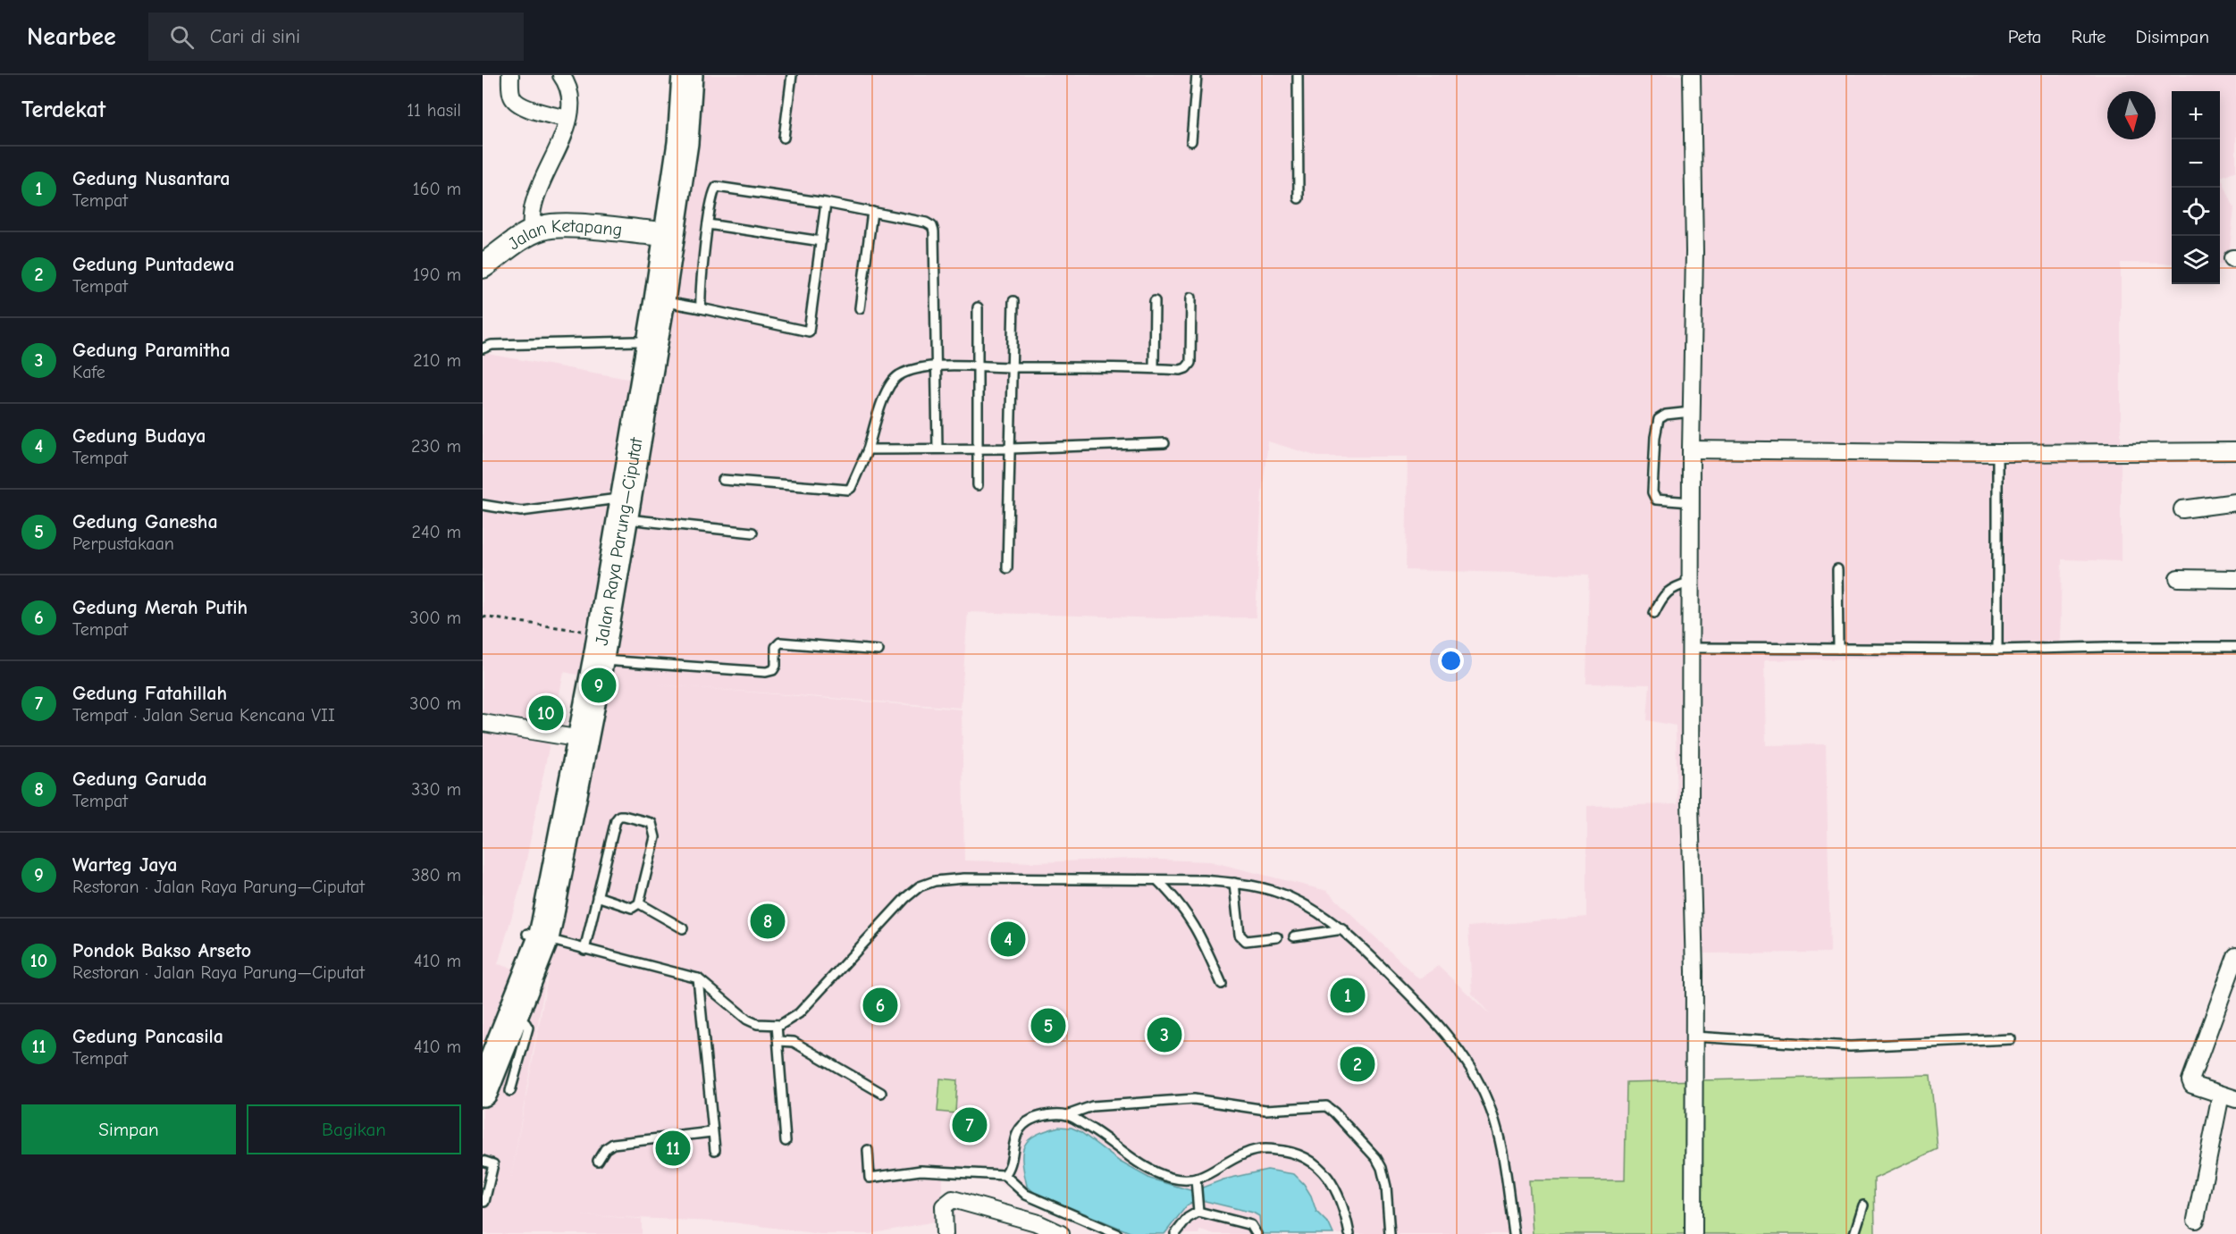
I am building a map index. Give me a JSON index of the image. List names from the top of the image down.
{
  "streets": {
    "highway": ["Jalan Raya Parung—Ciputat"],
    "street": ["Jalan Ketapang"]
  },
  "crossings": [
    ["Jalan Ketapang", "Jalan Raya Parung—Ciputat"]
  ],
  "north": "bottom",
  "page": {
    "header": "Nearbee",
    "search": "Cari di sini",
    "nav": ["Peta", "Rute", "Disimpan"],
    "heading": ["Terdekat", "11 hasil"],
    "map_buttons": ["+", "−"],
    "list": [
      {
        "mark": "1",
        "name": "Gedung Nusantara",
        "note": "Tempat",
        "value": "160 m"
      },
      {
        "mark": "2",
        "name": "Gedung Puntadewa",
        "note": "Tempat",
        "value": "190 m"
      },
      {
        "mark": "3",
        "name": "Gedung Paramitha",
        "note": "Kafe",
        "value": "210 m"
      },
      {
        "mark": "4",
        "name": "Gedung Budaya",
        "note": "Tempat",
        "value": "230 m"
      },
      {
        "mark": "5",
        "name": "Gedung Ganesha",
        "note": "Perpustakaan",
        "value": "240 m"
      },
      {
        "mark": "6",
        "name": "Gedung Merah Putih",
        "note": "Tempat",
        "value": "300 m"
      },
      {
        "mark": "7",
        "name": "Gedung Fatahillah",
        "note": "Tempat · Jalan Serua Kencana VII",
        "value": "300 m"
      },
      {
        "mark": "8",
        "name": "Gedung Garuda",
        "note": "Tempat",
        "value": "330 m"
      },
      {
        "mark": "9",
        "name": "Warteg Jaya",
        "note": "Restoran · Jalan Raya Parung—Ciputat",
        "value": "380 m"
      },
      {
        "mark": "10",
        "name": "Pondok Bakso Arseto",
        "note": "Restoran · Jalan Raya Parung—Ciputat",
        "value": "410 m"
      },
      {
        "mark": "11",
        "name": "Gedung Pancasila",
        "note": "Tempat",
        "value": "410 m"
      }
    ],
    "pins": [
      "9",
      "10",
      "8",
      "4",
      "1",
      "6",
      "5",
      "3",
      "2",
      "7",
      "11"
    ],
    "buttons": ["Simpan", "Bagikan"]
  }
}
